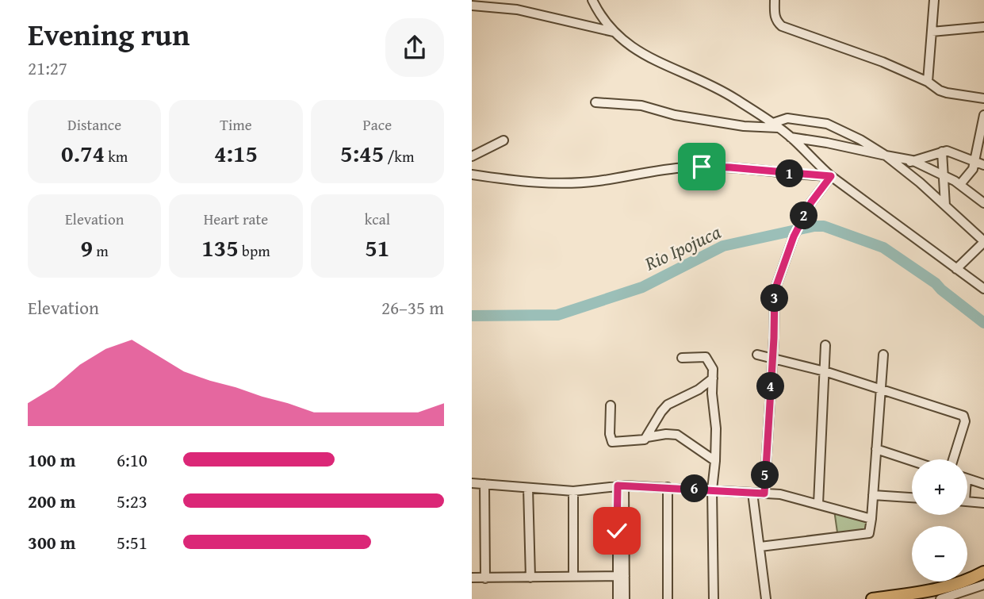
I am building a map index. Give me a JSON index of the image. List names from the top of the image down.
{
  "water": ["Rio Ipojuca"],
  "page": {
    "heading": ["Evening run", "21:27"],
    "stats": [
      ["Distance", "0.74 km"],
      ["Time", "4:15"],
      ["Pace", "5:45 /km"],
      ["Elevation", "9 m"],
      ["Heart rate", "135 bpm"],
      ["kcal", "51"]
    ],
    "pins": [
      "1",
      "2",
      "3",
      "4",
      "5",
      "6"
    ],
    "chart": ["Elevation", "26–35 m"],
    "list": [
      {
        "name": "100 m",
        "note": "6:10"
      },
      {
        "name": "200 m",
        "note": "5:23"
      },
      {
        "name": "300 m",
        "note": "5:51"
      }
    ],
    "map_buttons": ["+", "−"]
  }
}
